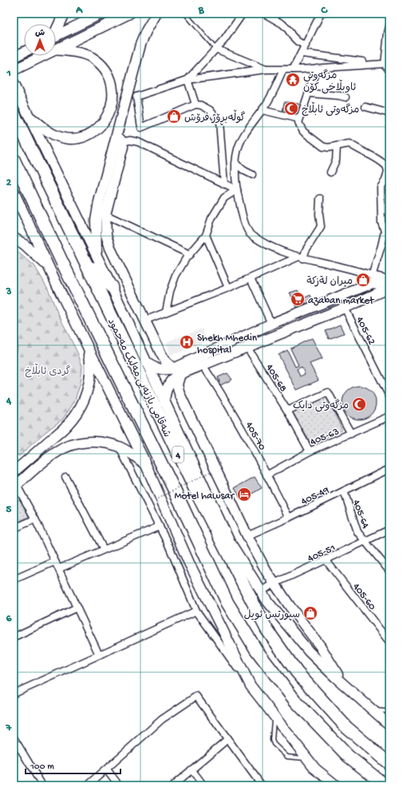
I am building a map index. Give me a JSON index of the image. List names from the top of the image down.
{
  "streets": {
    "highway": ["شەقامی بازنەیی مەلیک مەحمود", "4"],
    "street": [
      "405-62",
      "405-68",
      "405-70",
      "405-63",
      "405-49",
      "405-64",
      "405-51",
      "405-60"
    ]
  },
  "crossings": [
    ["405-68", "405-63"],
    ["405-70", "405-63"],
    ["405-70", "405-49"],
    ["405-49", "405-64"],
    ["405-64", "405-51"],
    ["405-51", "405-60"]
  ],
  "parks": ["گردی ئابڵاخ"],
  "places": {
    "temple": ["مزگەوتی ئاوبڵاخی کۆن"],
    "mosque": ["مزگەوتی ئابڵاخ", "مزگەوتی دایک"],
    "shop": ["گوڵەبڕۆژ فرۆش", "ميران لةزكة", "سپورتس ئويل"],
    "supermarket": ["azaban market"],
    "hospital": ["Shekh Mhedin hospital"],
    "hotel": ["Motel hawsar"]
  },
  "scale_bar": "100 m",
  "north": "top",
  "grid": {
    "columns": ["A", "B", "C"],
    "rows": [
      "1",
      "2",
      "3",
      "4",
      "5",
      "6",
      "7"
    ]
  }
}
